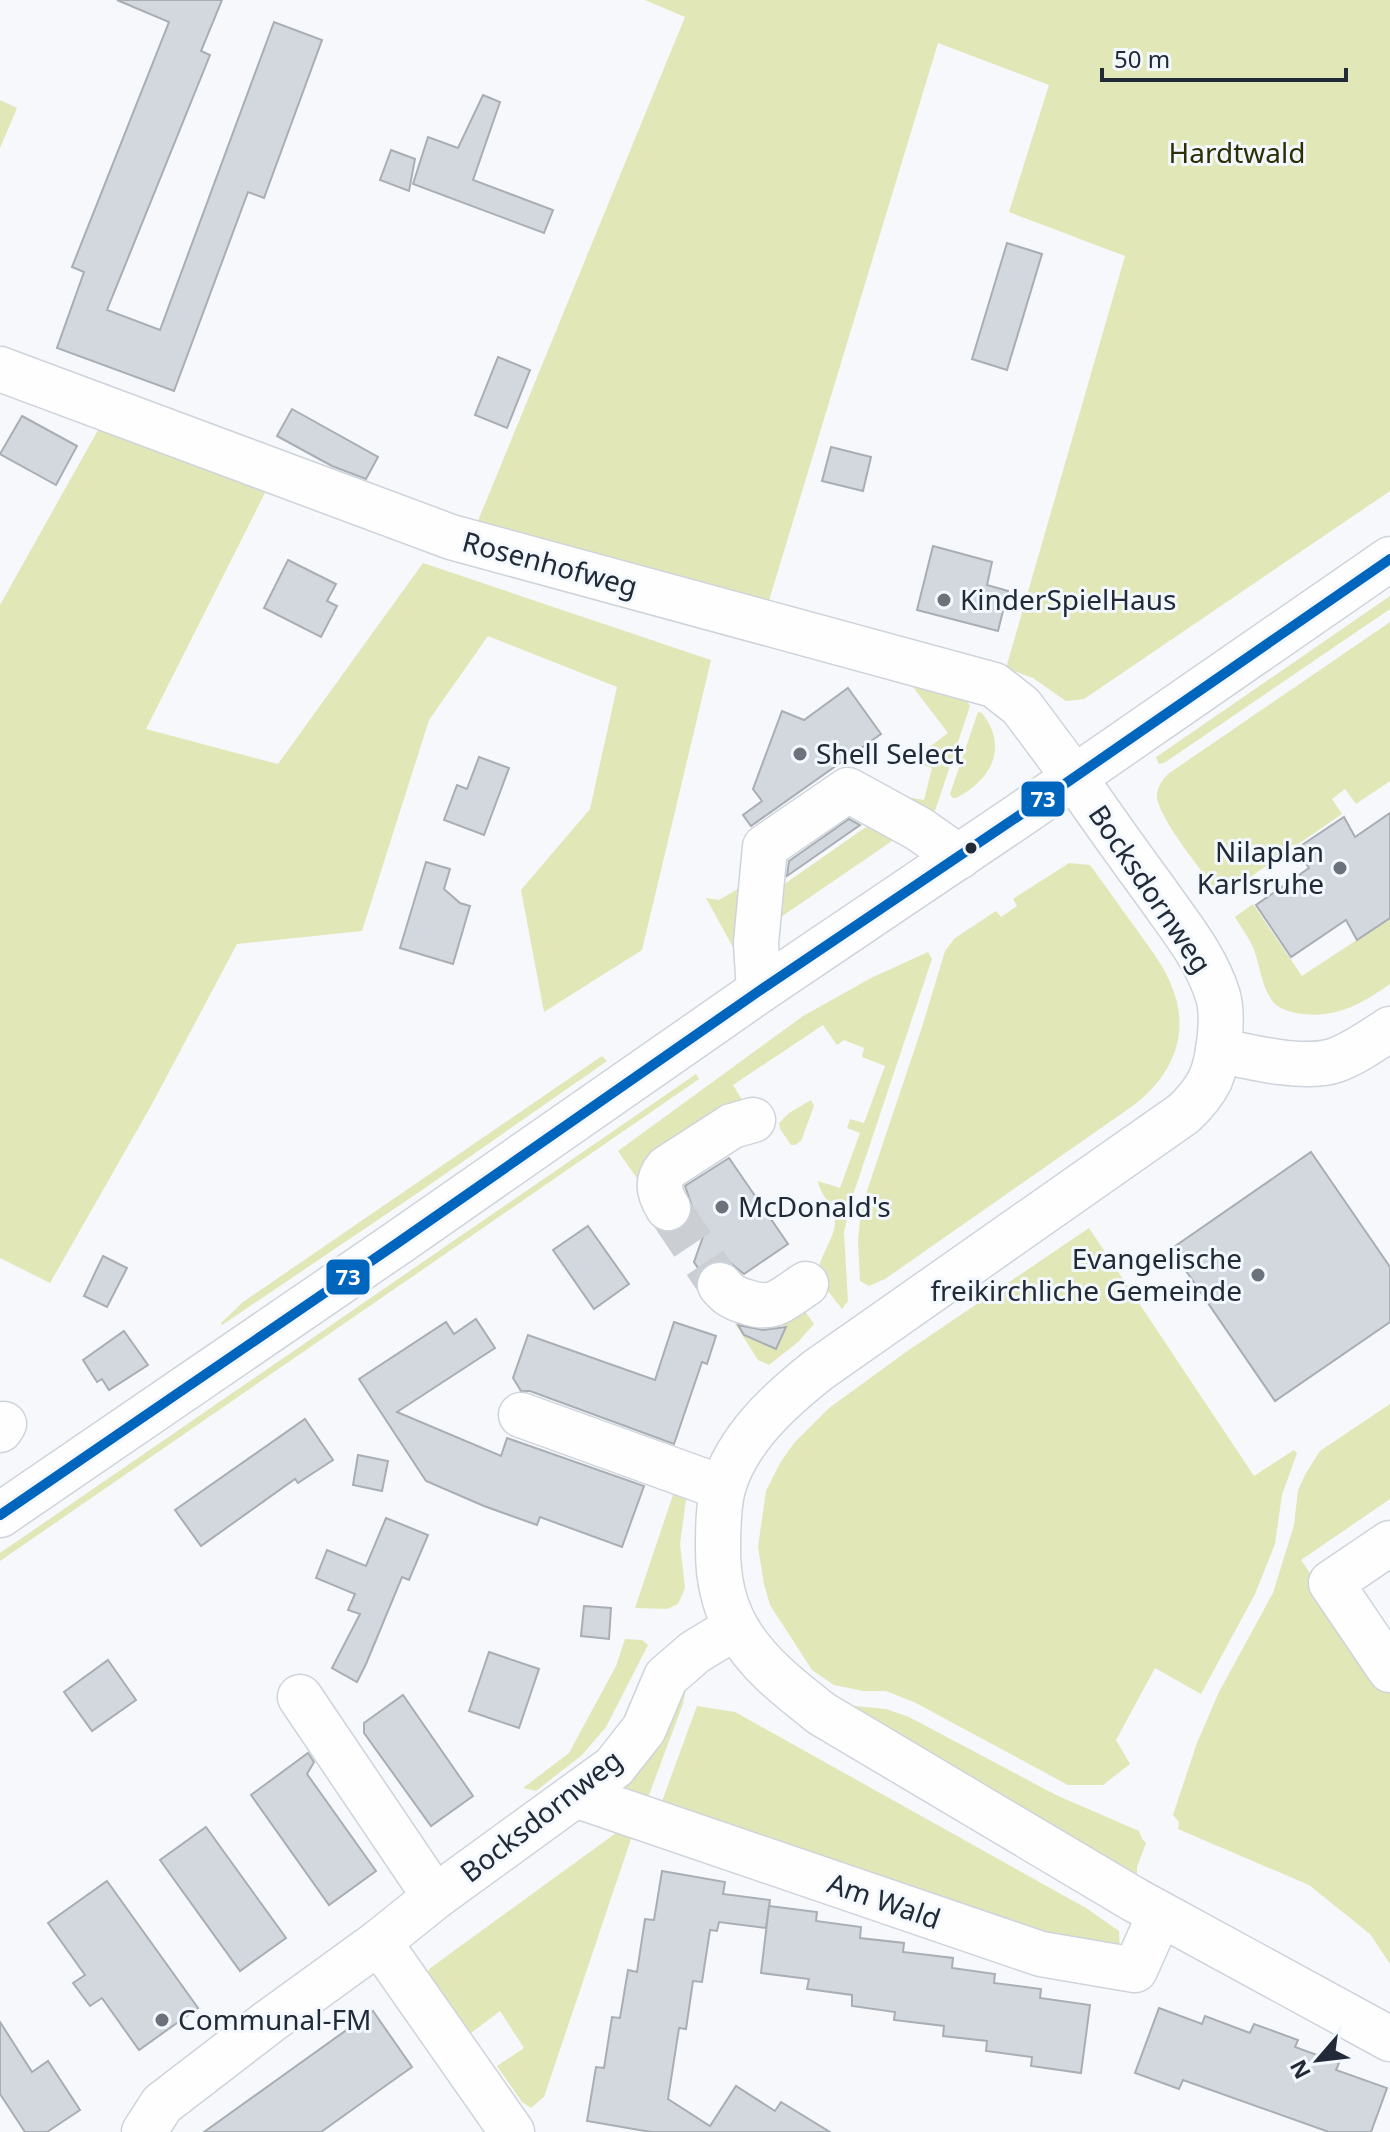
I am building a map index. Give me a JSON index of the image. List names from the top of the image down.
{
  "streets": {
    "main road": ["Rosenhofweg", "Bocksdornweg", "Am Wald"]
  },
  "crossings": [
    ["Rosenhofweg", "Bocksdornweg"],
    ["Bocksdornweg", "Am Wald"]
  ],
  "parks": ["Hardtwald"],
  "places": [
    "KinderSpielHaus",
    "Shell Select",
    "Nilaplan Karlsruhe",
    "McDonald's",
    "Evangelische freikirchliche Gemeinde",
    "Communal-FM"
  ],
  "lines": ["transit line 73"],
  "scale_bar": "50 m",
  "north": "bottom left"
}
